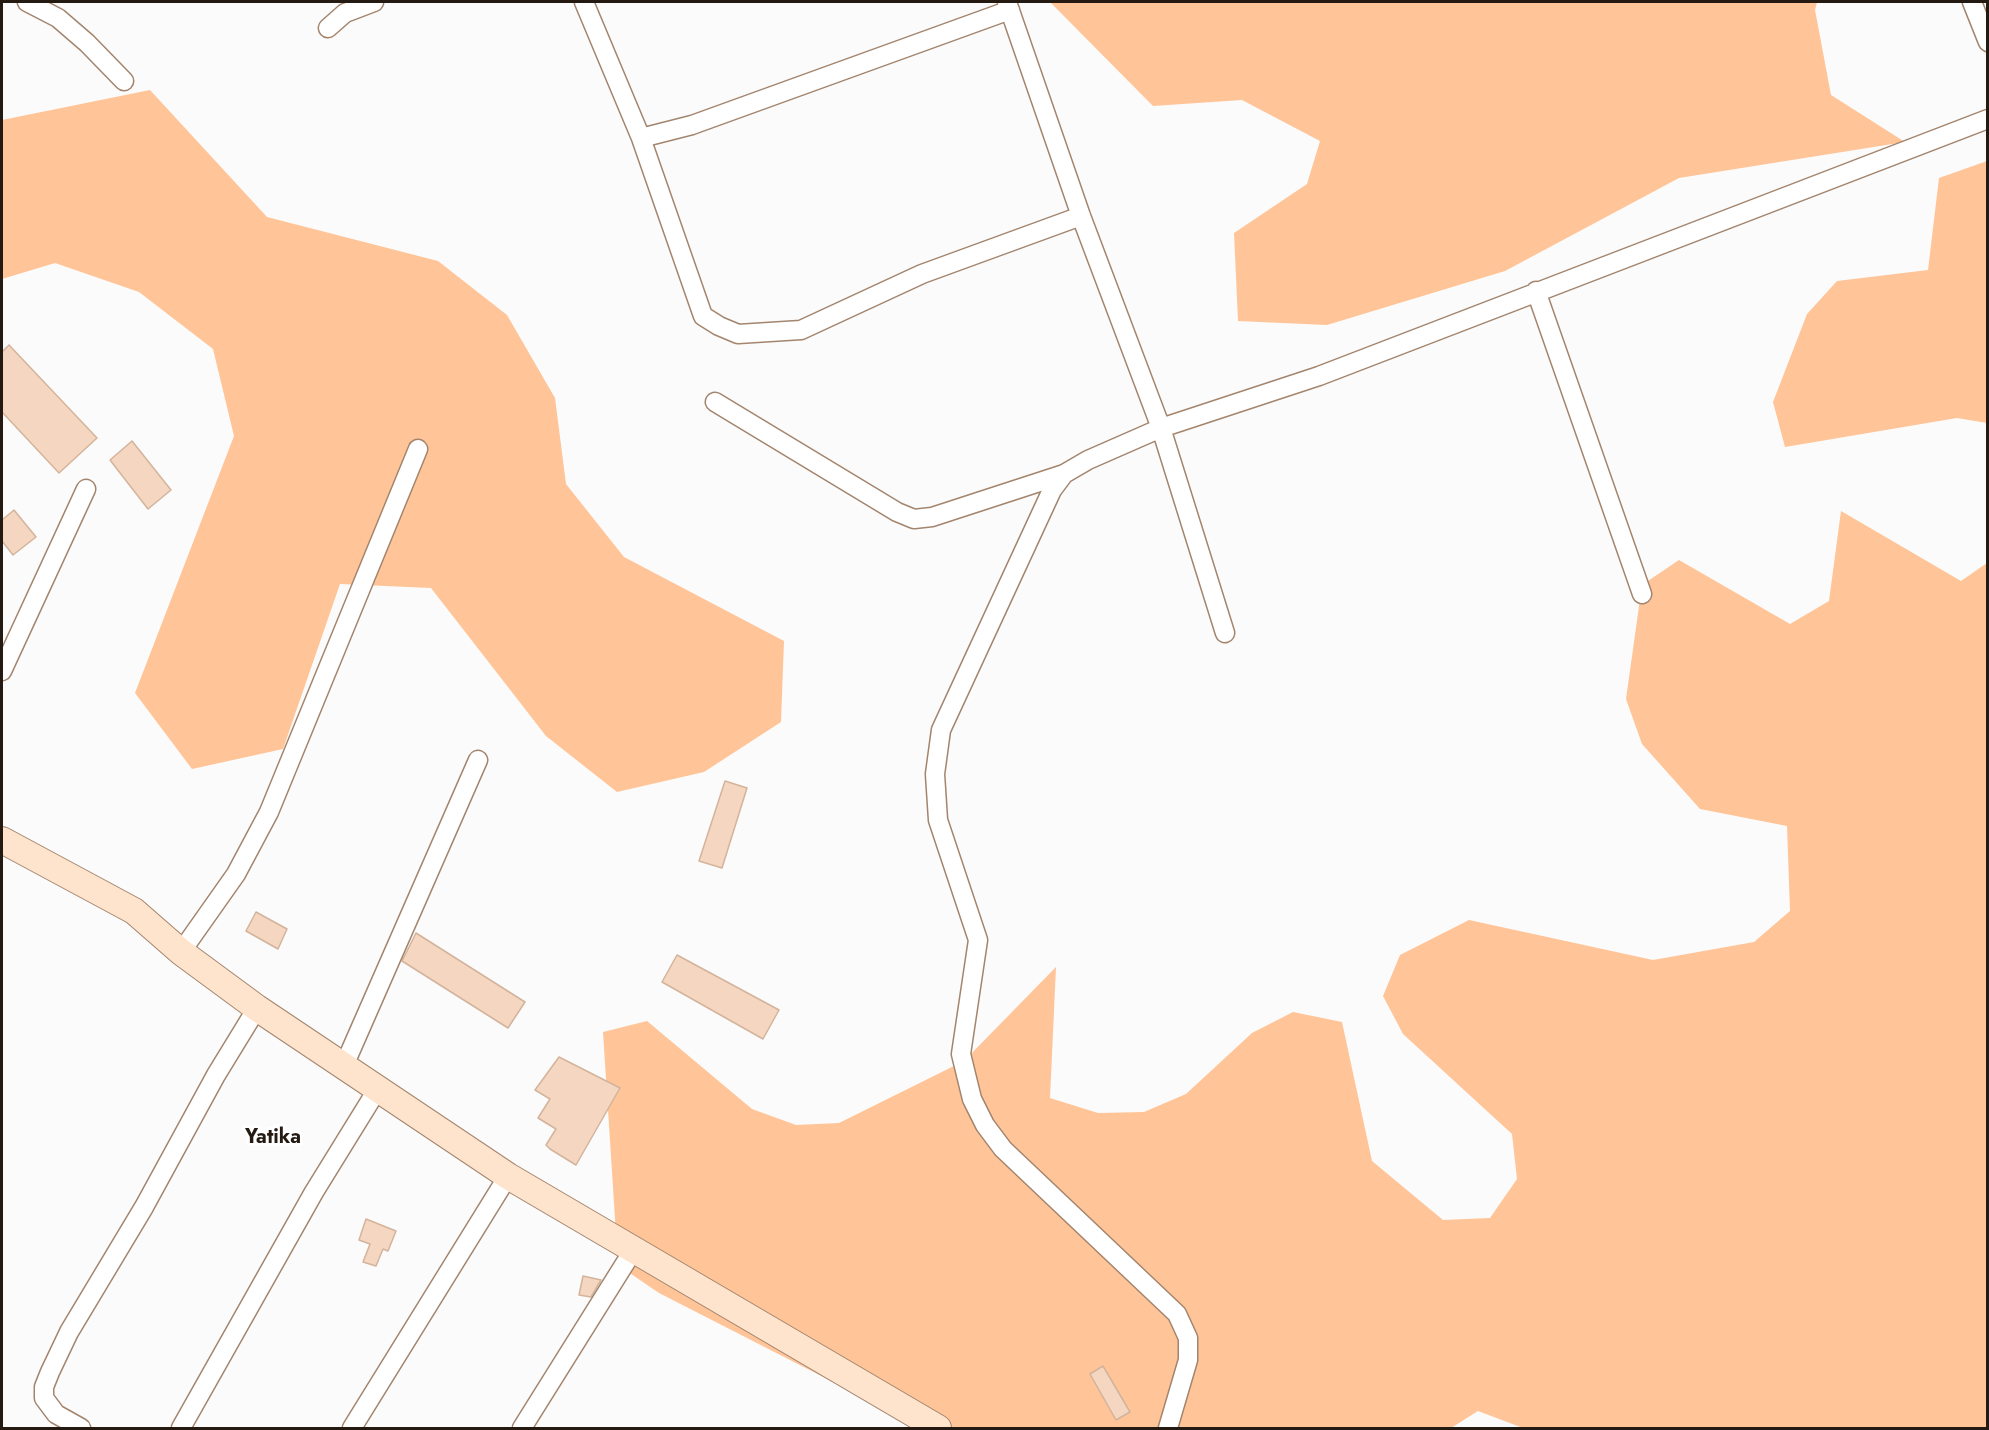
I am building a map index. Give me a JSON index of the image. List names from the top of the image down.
{
  "districts": ["Yatika"]
}
